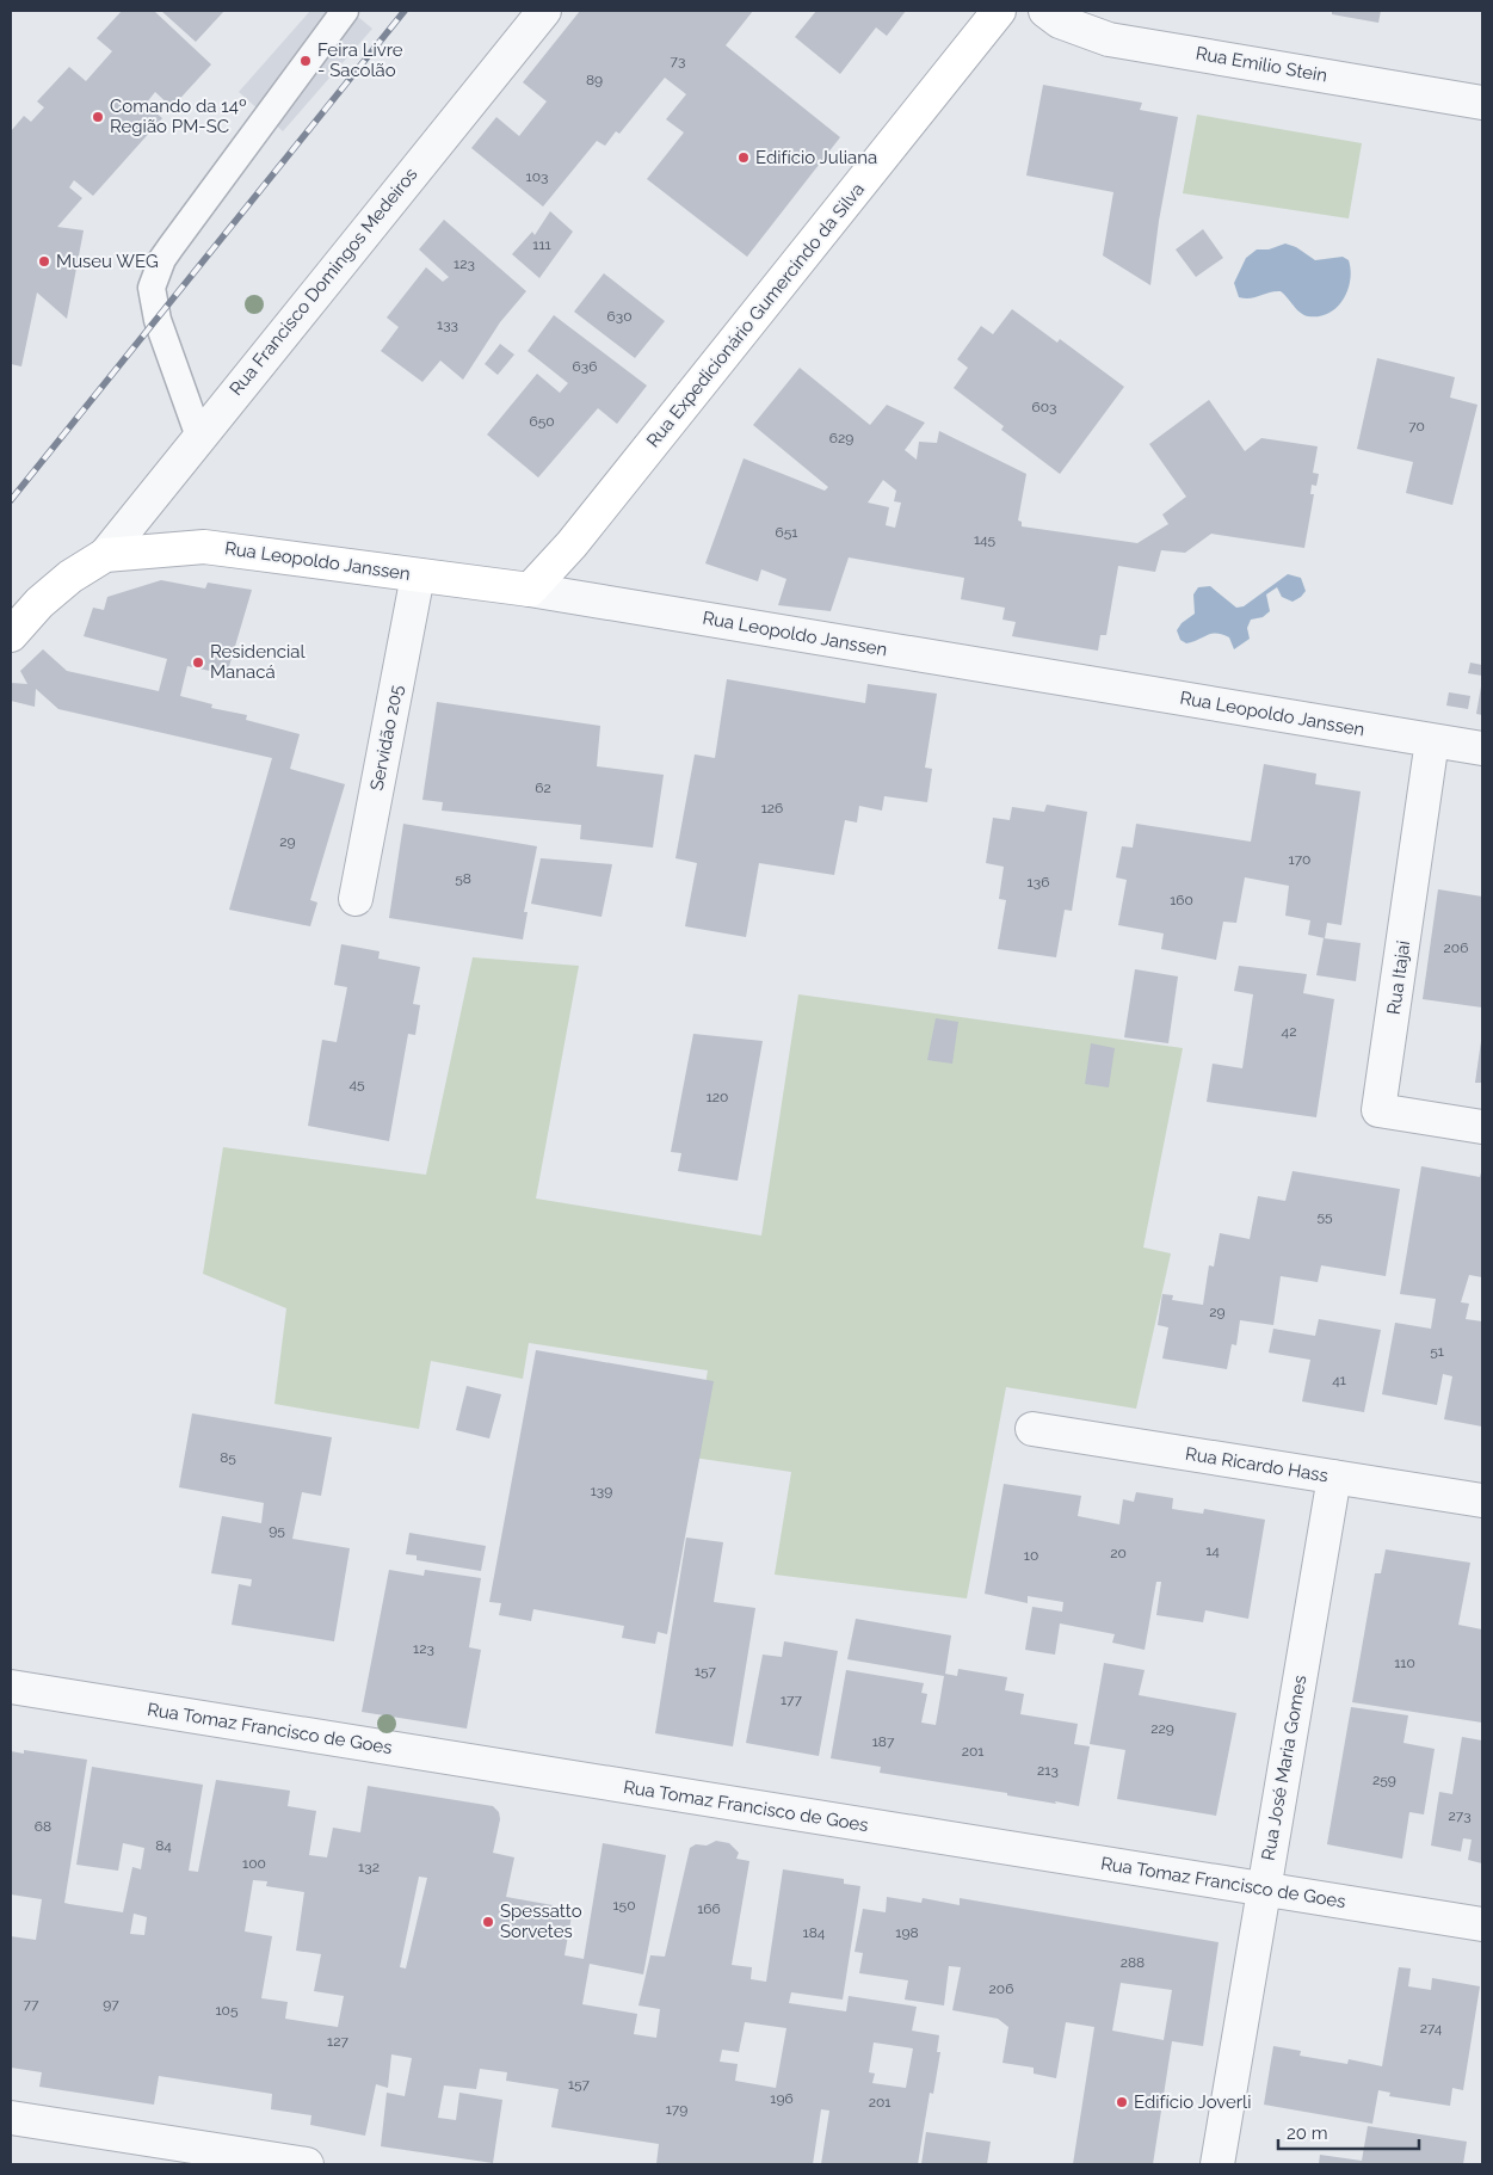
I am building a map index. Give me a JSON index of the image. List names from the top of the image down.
{
  "streets": {
    "street": [
      "Rua Emilio Stein",
      "Rua Francisco Domingos Medeiros",
      "Rua Expedicionário Gumercindo da Silva",
      "Rua Leopoldo Janssen",
      "Servidão 205",
      "Rua Itajai",
      "Rua Ricardo Hass",
      "Rua Tomaz Francisco de Goes",
      "Rua José Maria Gomes"
    ]
  },
  "crossings": [
    ["Rua Francisco Domingos Medeiros", "Rua Leopoldo Janssen"],
    ["Rua Expedicionário Gumercindo da Silva", "Rua Leopoldo Janssen"],
    ["Rua Leopoldo Janssen", "Servidão 205"],
    ["Rua Leopoldo Janssen", "Rua Itajai"],
    ["Rua Ricardo Hass", "Rua José Maria Gomes"],
    ["Rua Tomaz Francisco de Goes", "Rua José Maria Gomes"]
  ],
  "places": [
    "Feira Livre - Sacolão",
    "Comando da 14º Região PM-SC",
    "Edifício Juliana",
    "Museu WEG",
    "Residencial Manacá",
    "Spessatto Sorvetes",
    "Edifício Joverli"
  ],
  "house_numbers": [
    "73",
    "89",
    "103",
    "111",
    "123",
    "630",
    "133",
    "636",
    "603",
    "650",
    "70",
    "629",
    "651",
    "145",
    "62",
    "126",
    "29",
    "170",
    "58",
    "136",
    "160",
    "206",
    "42",
    "45",
    "120",
    "55",
    "29",
    "51",
    "41",
    "85",
    "139",
    "95",
    "14",
    "20",
    "10",
    "123",
    "110",
    "157",
    "177",
    "229",
    "187",
    "201",
    "213",
    "259",
    "273",
    "68",
    "84",
    "100",
    "132",
    "150",
    "166",
    "184",
    "198",
    "288",
    "206",
    "77",
    "97",
    "105",
    "274",
    "127",
    "157",
    "196",
    "201",
    "179"
  ],
  "scale_bar": "20 m"
}
